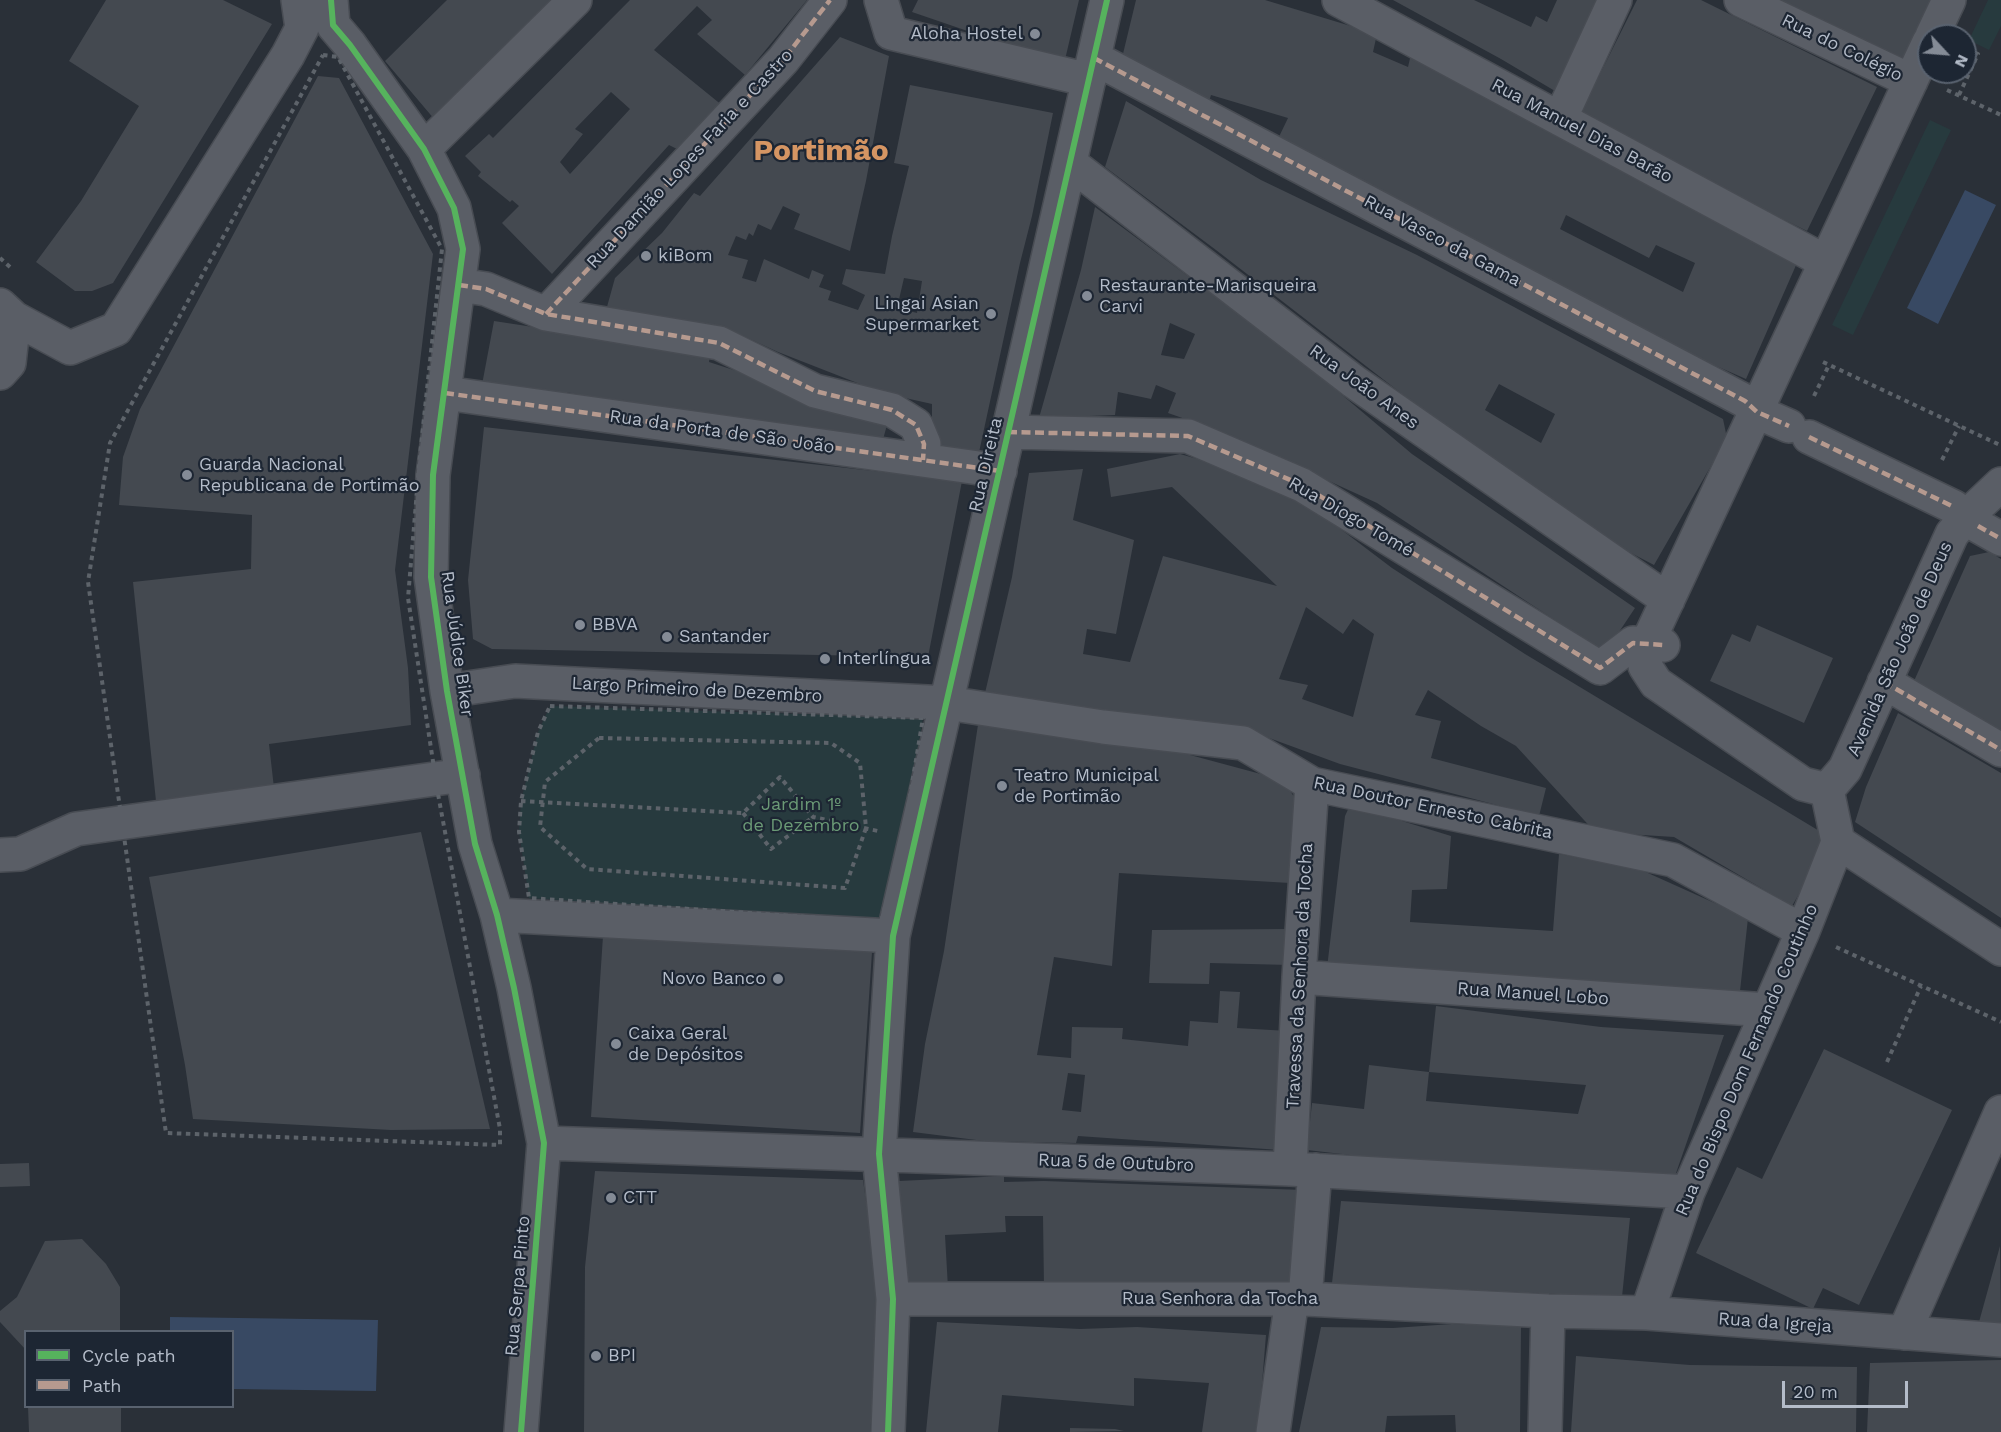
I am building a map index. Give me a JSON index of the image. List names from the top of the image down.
{
  "streets": {
    "street": [
      "Rua do Colégio",
      "Rua Manuel Dias Barão",
      "Rua Damião Lopes Faria e Castro",
      "Rua Vasco da Gama",
      "Rua João Anes",
      "Rua da Porta de São João",
      "Rua Direita",
      "Rua Diogo Tomé",
      "Rua Júdice Biker",
      "Avenida São João de Deus",
      "Largo Primeiro de Dezembro",
      "Rua Doutor Ernesto Cabrita",
      "Travessa da Senhora da Tocha",
      "Rua Manuel Lobo",
      "Rua do Bispo Dom Fernando Coutinho",
      "Rua 5 de Outubro",
      "Rua Serpa Pinto",
      "Rua Senhora da Tocha",
      "Rua da Igreja"
    ]
  },
  "crossings": [
    ["Rua Vasco da Gama", "Rua Direita"],
    ["Rua João Anes", "Rua Direita"],
    ["Rua da Porta de São João", "Rua Direita"],
    ["Rua da Porta de São João", "Rua Júdice Biker"],
    ["Rua Direita", "Rua Diogo Tomé"],
    ["Rua Direita", "Largo Primeiro de Dezembro"],
    ["Rua Direita", "Rua Doutor Ernesto Cabrita"],
    ["Rua Direita", "Rua 5 de Outubro"],
    ["Rua Direita", "Rua Senhora da Tocha"],
    ["Rua Júdice Biker", "Largo Primeiro de Dezembro"],
    ["Rua Júdice Biker", "Rua 5 de Outubro"],
    ["Rua Júdice Biker", "Rua Serpa Pinto"],
    ["Largo Primeiro de Dezembro", "Rua Doutor Ernesto Cabrita"],
    ["Rua Doutor Ernesto Cabrita", "Travessa da Senhora da Tocha"],
    ["Rua Doutor Ernesto Cabrita", "Rua do Bispo Dom Fernando Coutinho"],
    ["Travessa da Senhora da Tocha", "Rua Manuel Lobo"],
    ["Travessa da Senhora da Tocha", "Rua 5 de Outubro"],
    ["Travessa da Senhora da Tocha", "Rua Senhora da Tocha"],
    ["Rua Manuel Lobo", "Rua do Bispo Dom Fernando Coutinho"],
    ["Rua do Bispo Dom Fernando Coutinho", "Rua 5 de Outubro"],
    ["Rua do Bispo Dom Fernando Coutinho", "Rua da Igreja"],
    ["Rua 5 de Outubro", "Rua Serpa Pinto"],
    ["Rua Senhora da Tocha", "Rua da Igreja"]
  ],
  "districts": ["Portimão"],
  "parks": ["Jardim 1º de Dezembro"],
  "places": [
    "Aloha Hostel",
    "kiBom",
    "Restaurante-Marisqueira Carvi",
    "Lingai Asian Supermarket",
    "Guarda Nacional Republicana de Portimão",
    "BBVA",
    "Santander",
    "Interlíngua",
    "Teatro Municipal de Portimão",
    "Novo Banco",
    "Caixa Geral de Depósitos",
    "CTT",
    "BPI"
  ],
  "legend": ["Cycle path", "Path"],
  "scale_bar": "20 m",
  "north": "bottom right"
}
